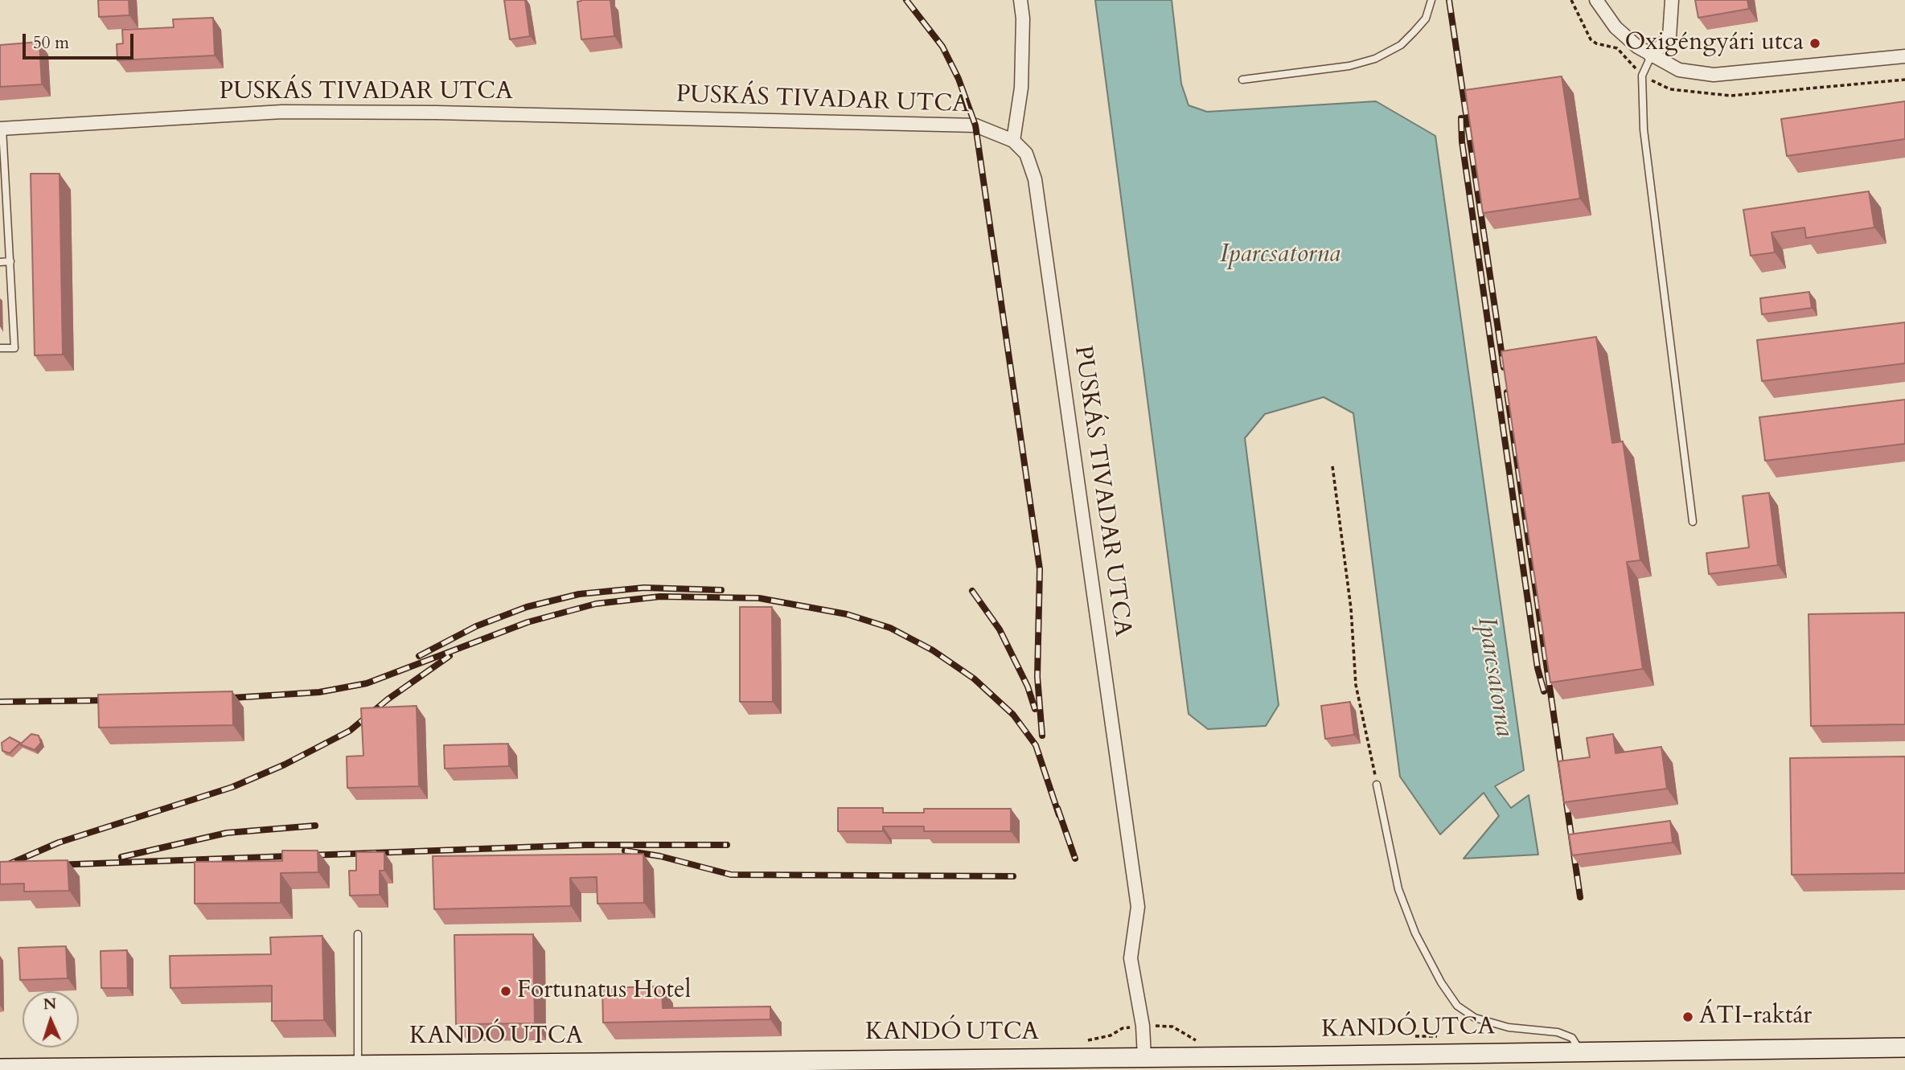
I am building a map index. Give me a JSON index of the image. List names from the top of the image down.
{
  "streets": {
    "street": ["PUSKÁS TIVADAR UTCA", "KANDÓ UTCA"]
  },
  "crossings": [
    ["PUSKÁS TIVADAR UTCA", "KANDÓ UTCA"]
  ],
  "water": ["Iparcsatorna"],
  "places": ["Oxigéngyári utca", "Fortunatus Hotel", "ÁTI-raktár"],
  "scale_bar": "50 m",
  "north": "top"
}
